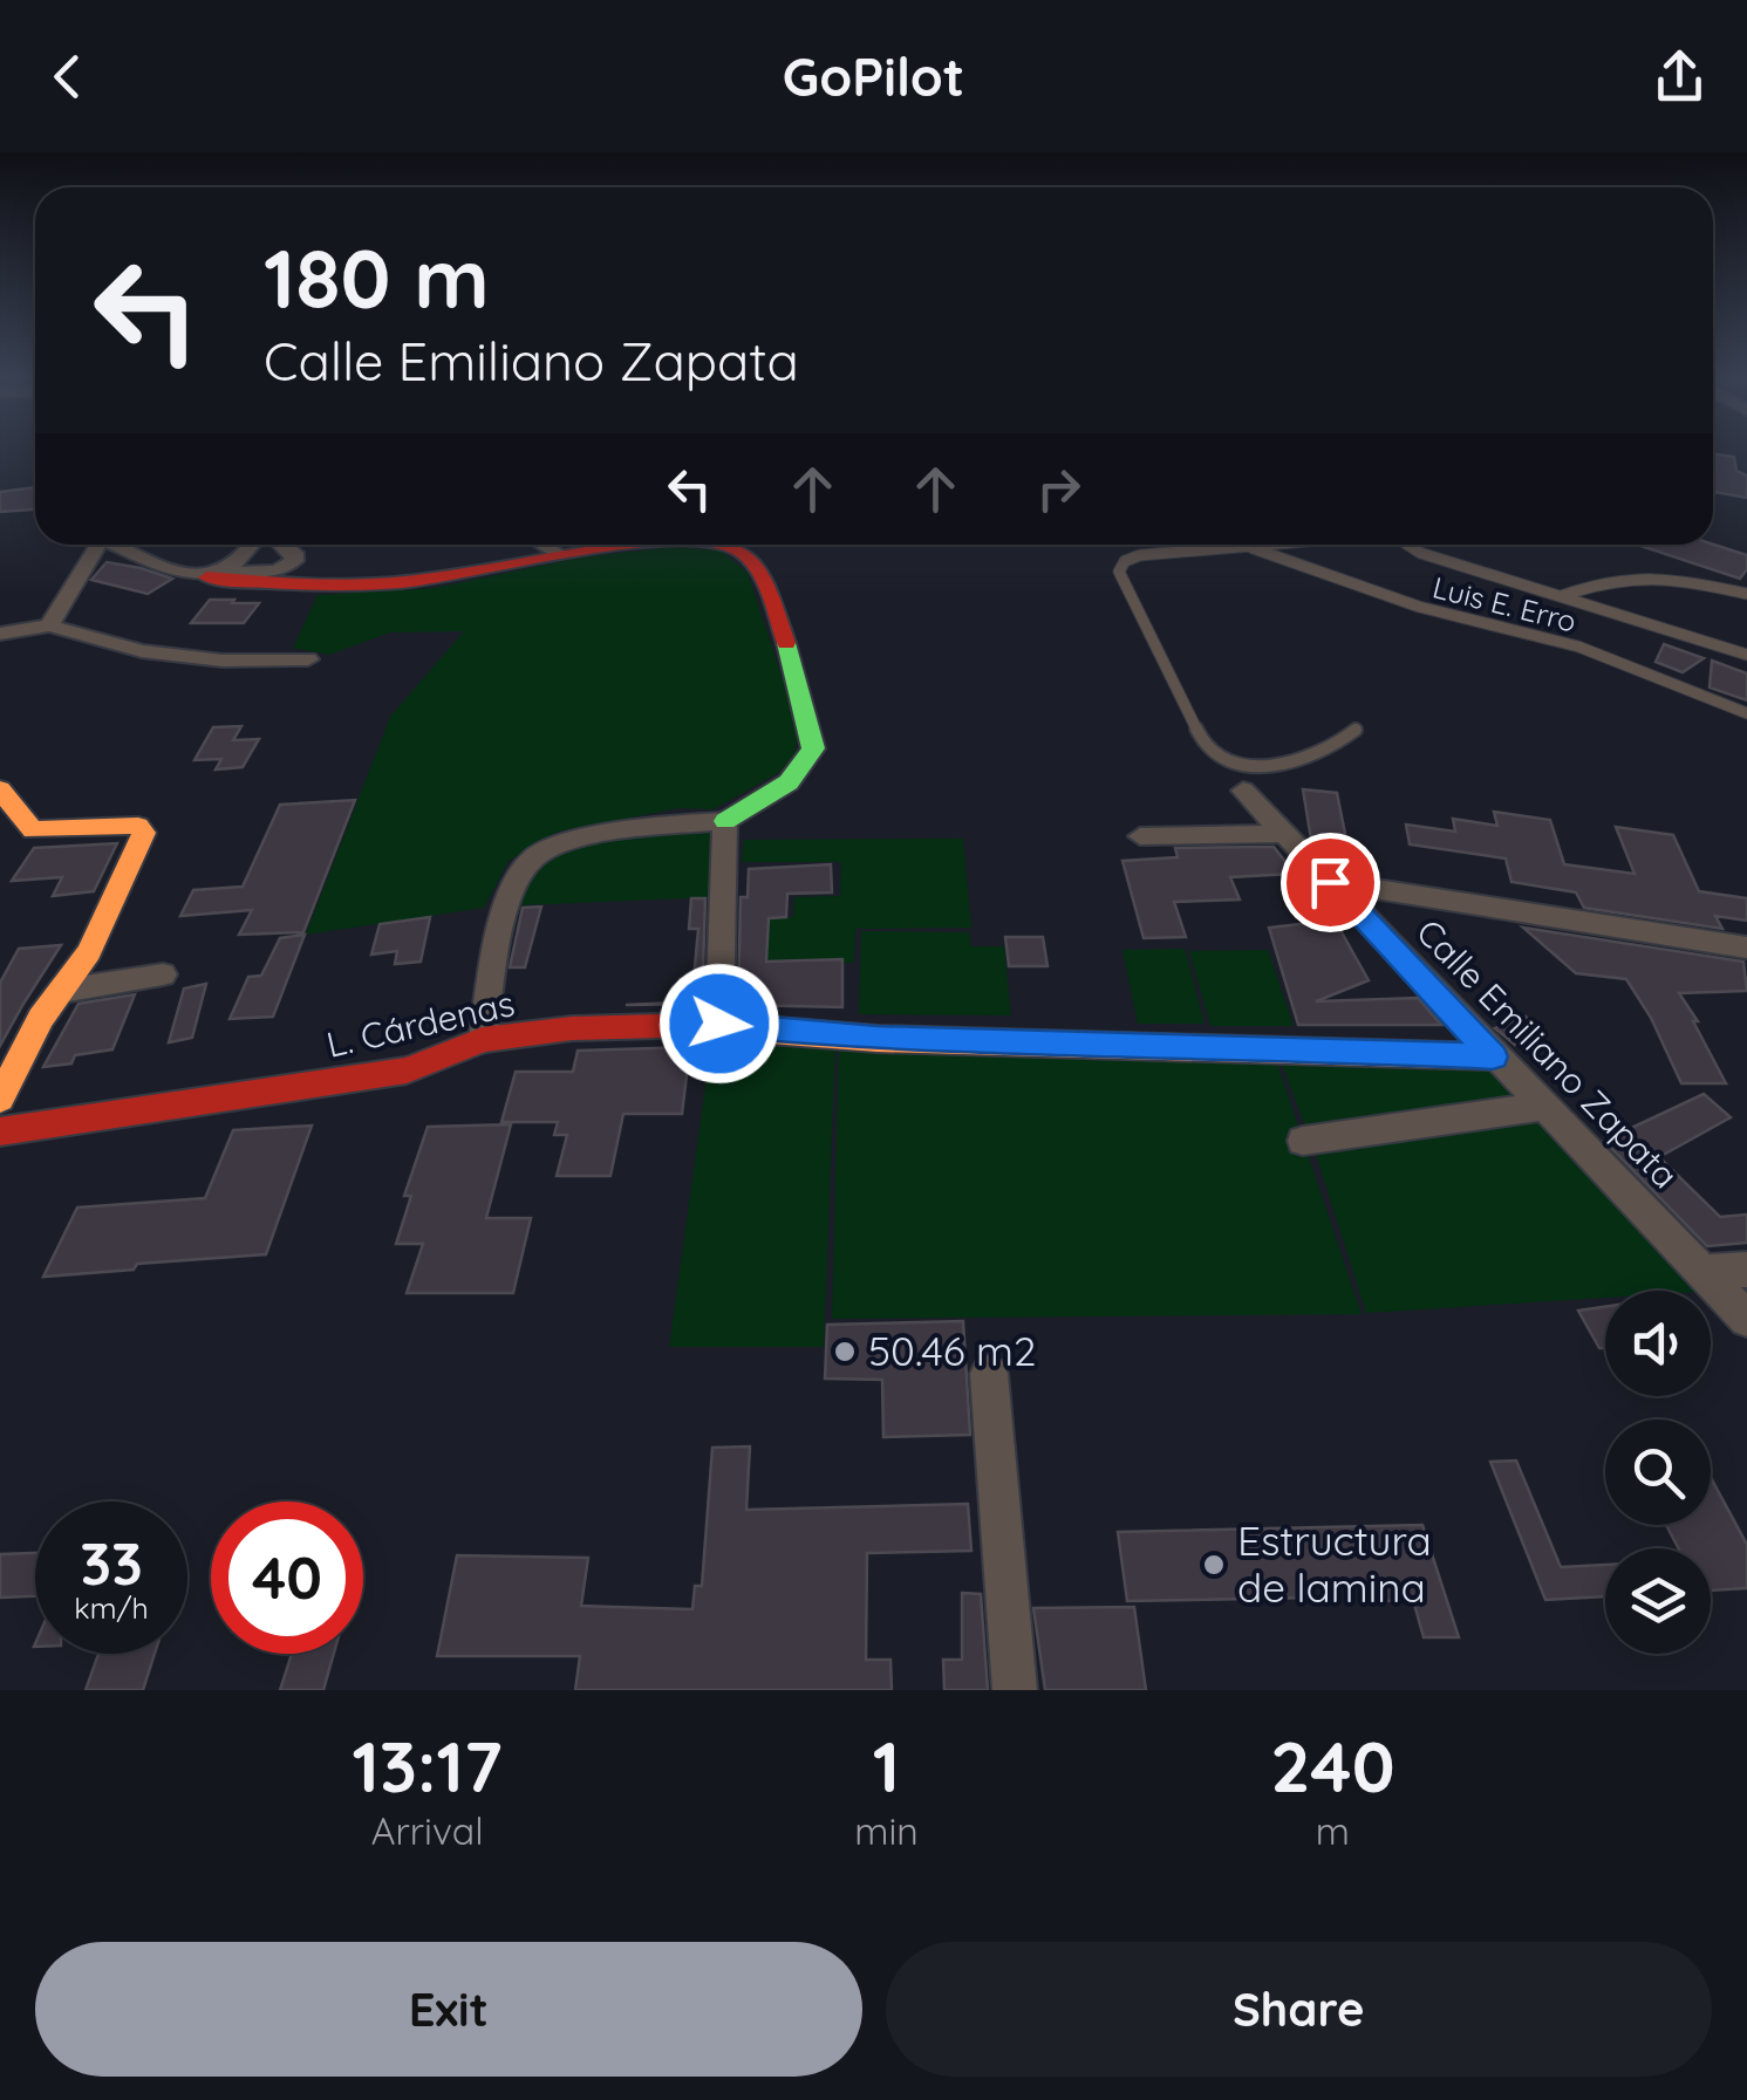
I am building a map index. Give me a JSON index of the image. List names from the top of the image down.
{
  "streets": {
    "street": ["L. Cárdenas", "Calle Emiliano Zapata"],
    "lane": ["Luis E. Erro"]
  },
  "crossings": [
    ["L. Cárdenas", "Calle Emiliano Zapata"]
  ],
  "places": ["50.46 m2", "Estructura de lamina"],
  "page": {
    "header": "GoPilot",
    "turn": ["180 m", "Calle Emiliano Zapata"],
    "speed": "33 km/h",
    "limit": "40",
    "eta": [
      "13:17",
      "Arrival",
      "1",
      "min",
      "240",
      "m"
    ],
    "buttons": ["Exit", "Share"]
  }
}
